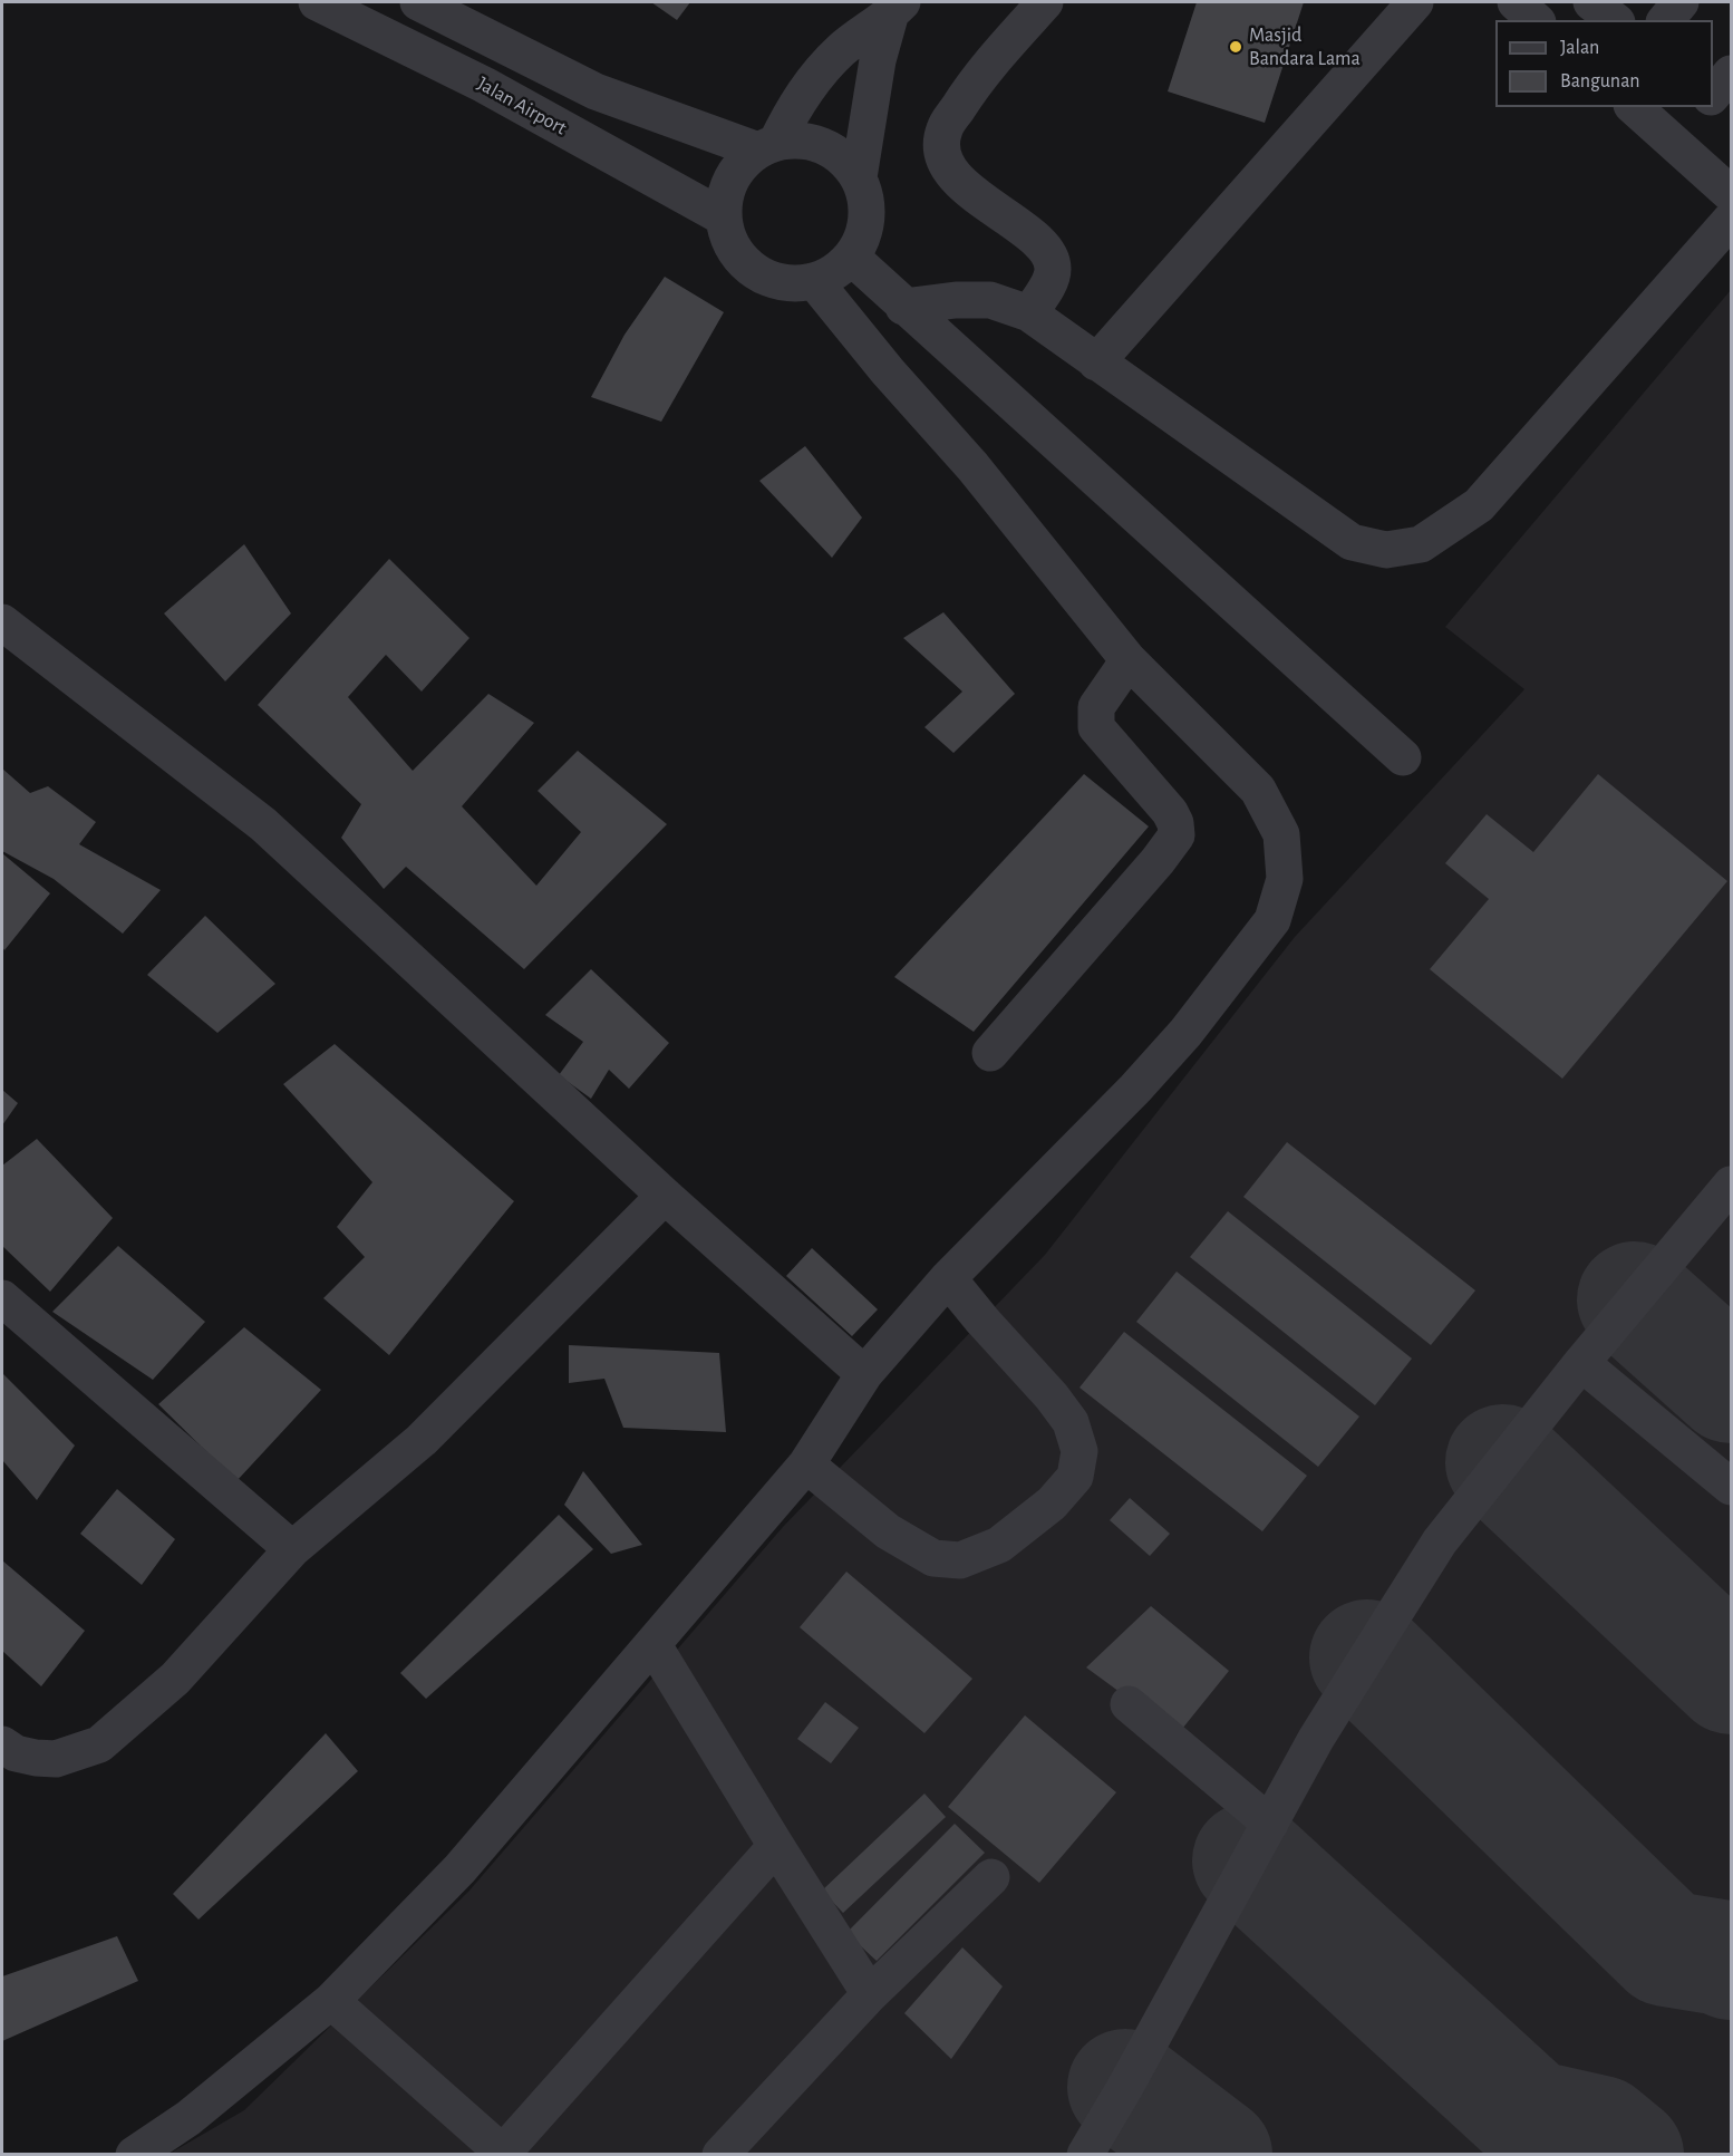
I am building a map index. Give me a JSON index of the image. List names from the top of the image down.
{
  "streets": {
    "street": ["Jalan Airport"]
  },
  "places": ["Masjid Bandara Lama"],
  "legend": ["Jalan", "Bangunan"]
}
